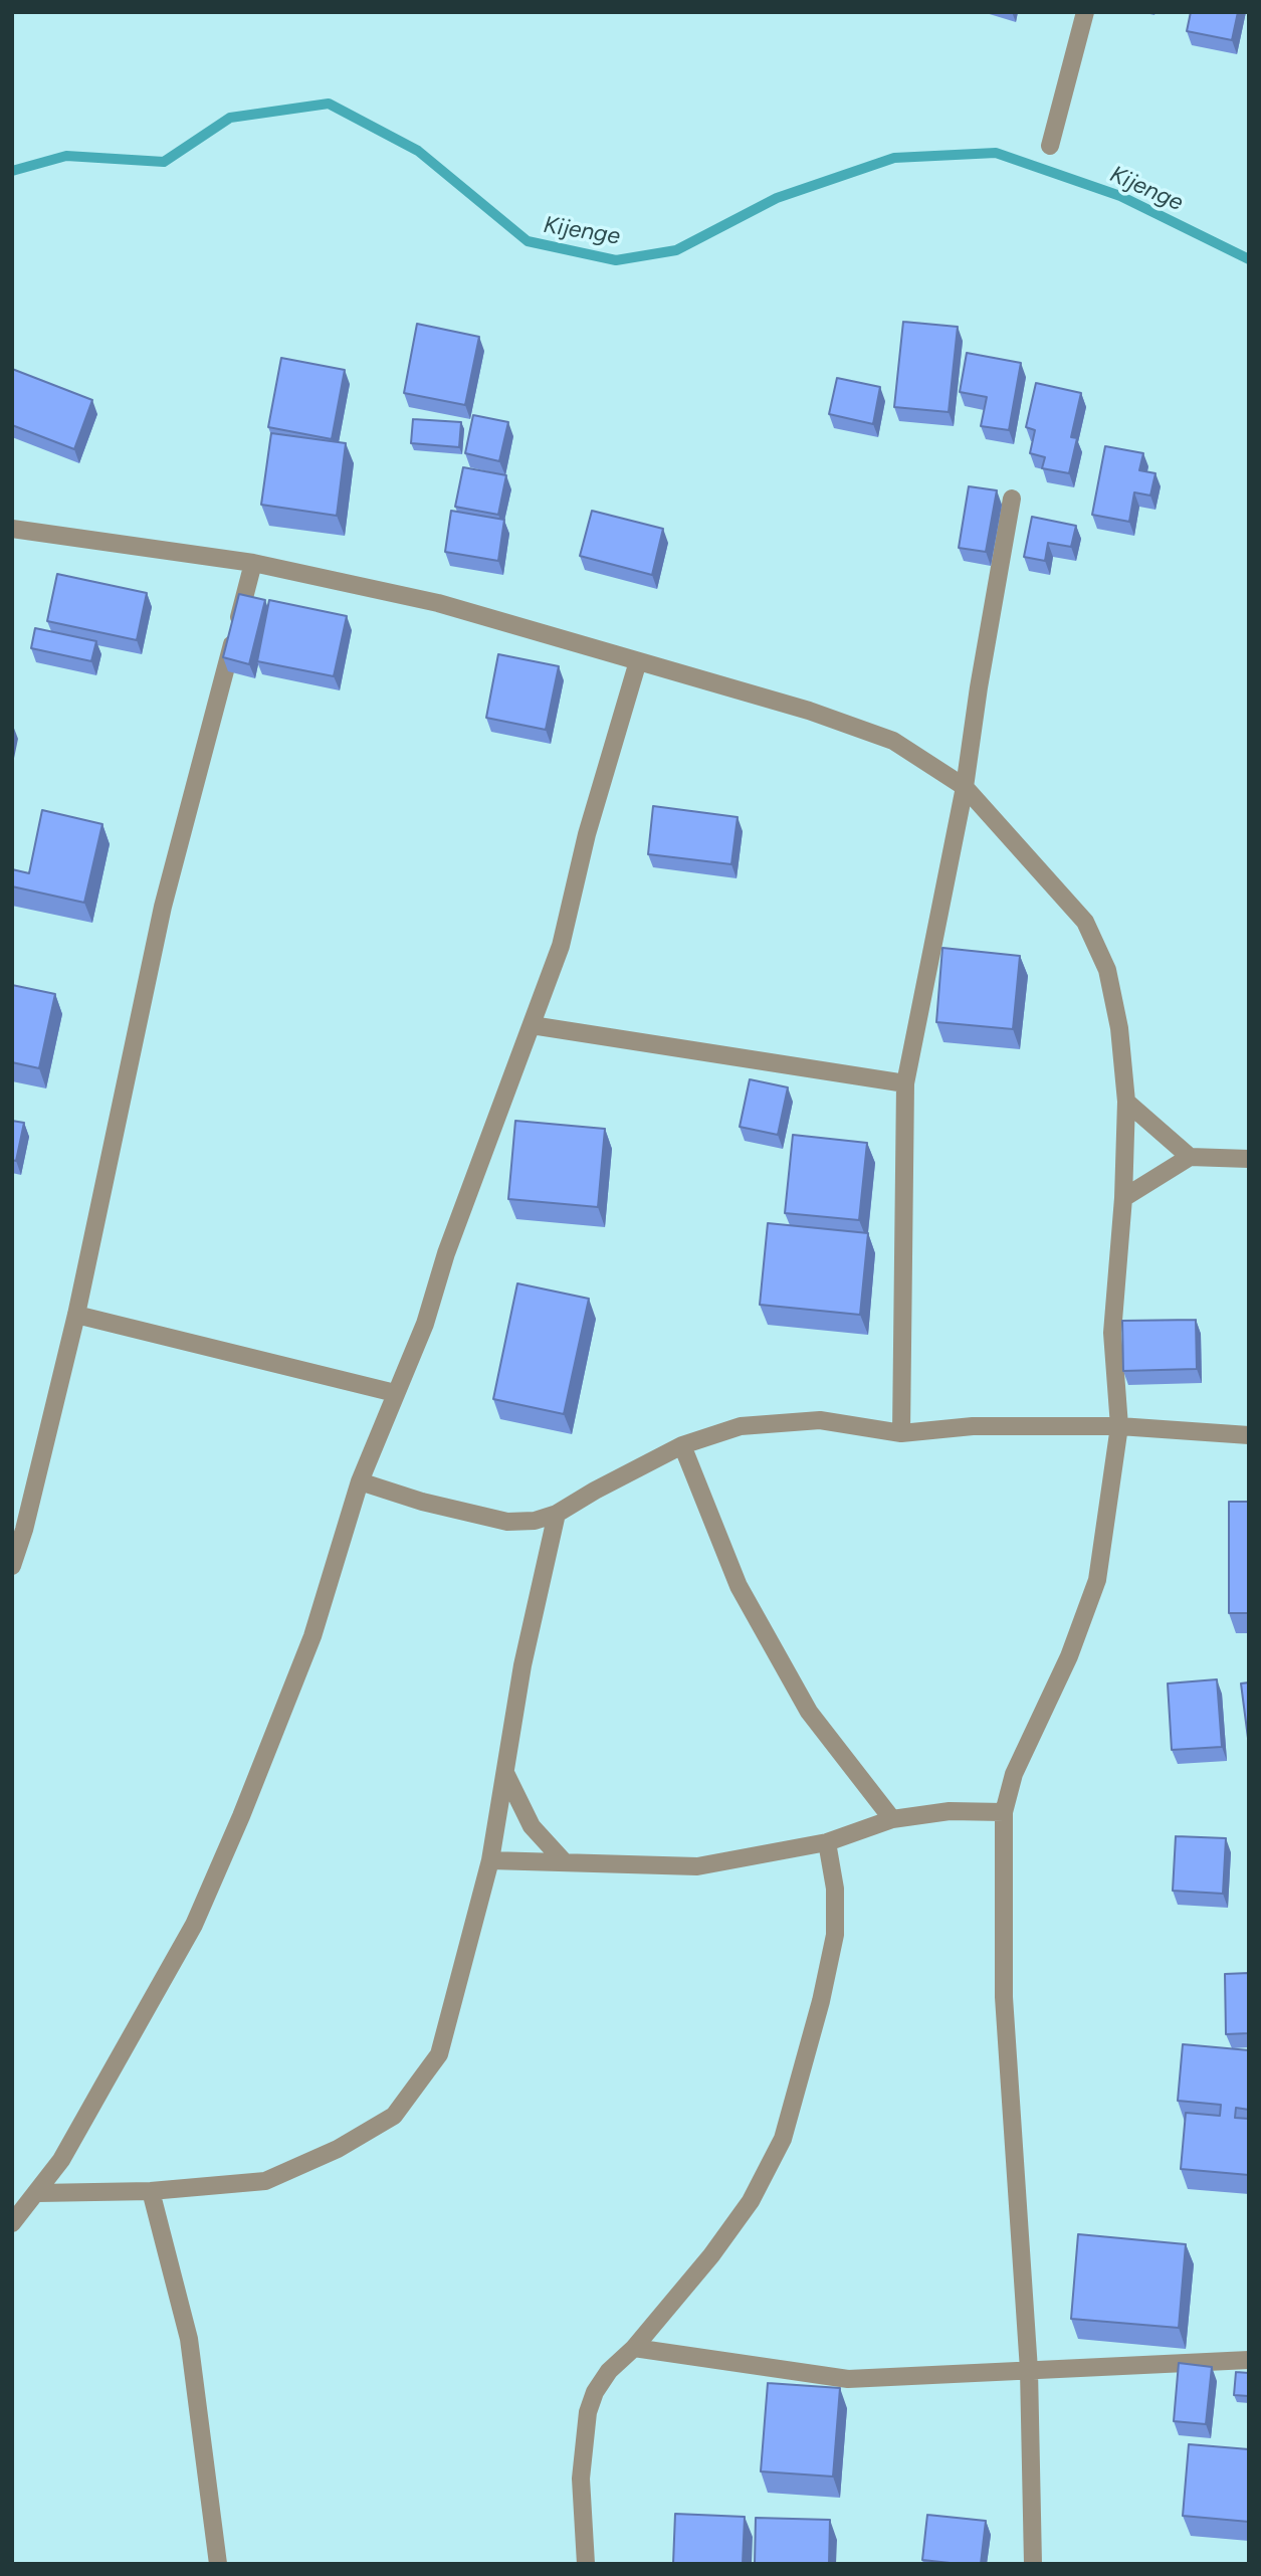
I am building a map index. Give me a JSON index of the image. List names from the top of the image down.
{
  "water": ["Kijenge"]
}
